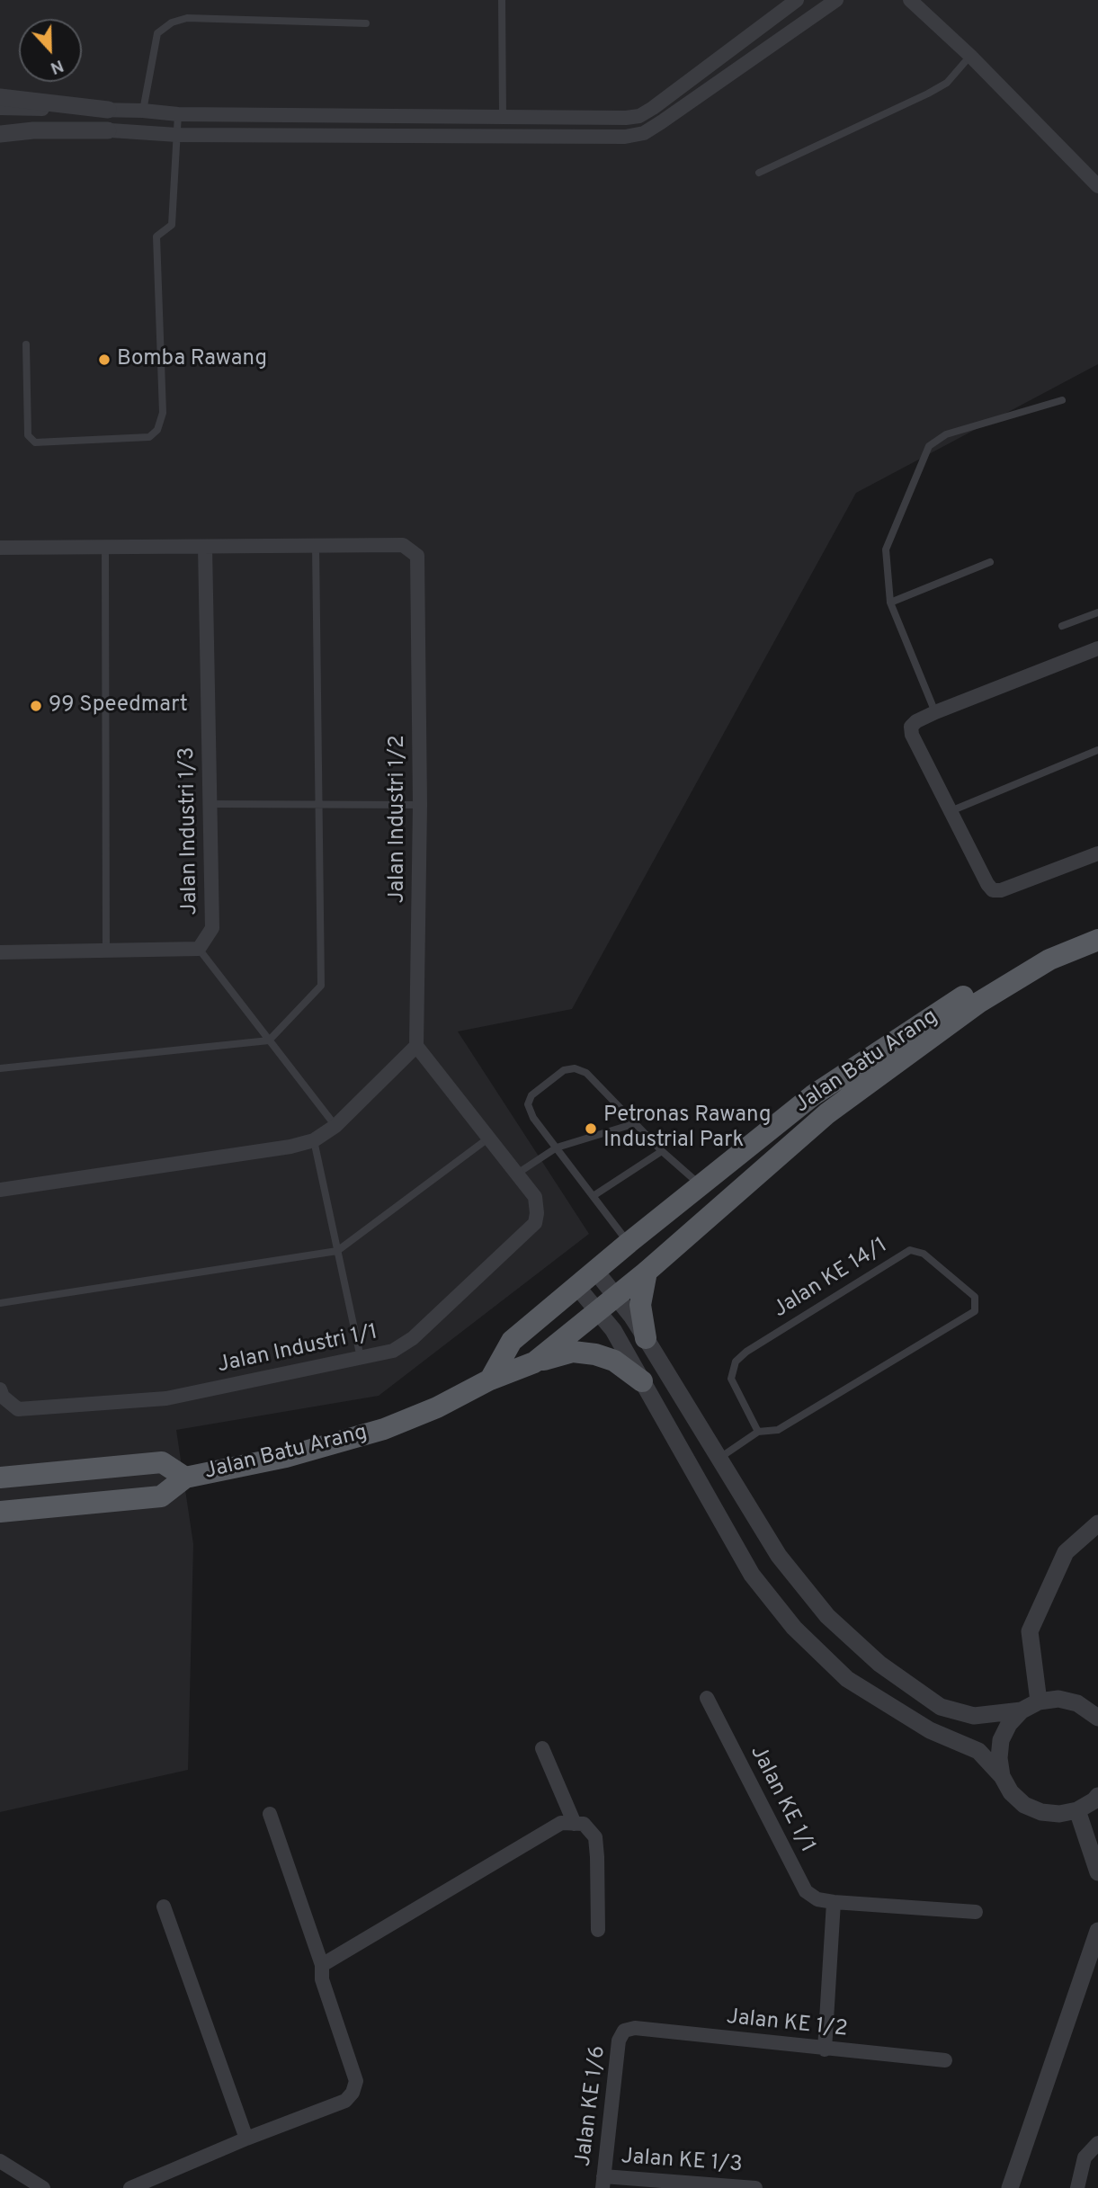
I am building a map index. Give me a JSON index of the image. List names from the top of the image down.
{
  "streets": {
    "main road": ["Jalan Batu Arang"],
    "street": [
      "Jalan Industri 1/2",
      "Jalan Industri 1/3",
      "Jalan Industri 1/1",
      "Jalan KE 1/1",
      "Jalan KE 1/2",
      "Jalan KE 1/6",
      "Jalan KE 1/3"
    ],
    "lane": ["Jalan KE 14/1"]
  },
  "crossings": [
    ["Jalan Industri 1/2", "Jalan Industri 1/3"],
    ["Jalan Industri 1/2", "Jalan Industri 1/1"],
    ["Jalan KE 1/2", "Jalan KE 1/6"],
    ["Jalan KE 1/6", "Jalan KE 1/3"]
  ],
  "places": ["Bomba Rawang", "99 Speedmart", "Petronas Rawang Industrial Park"],
  "north": "bottom"
}
